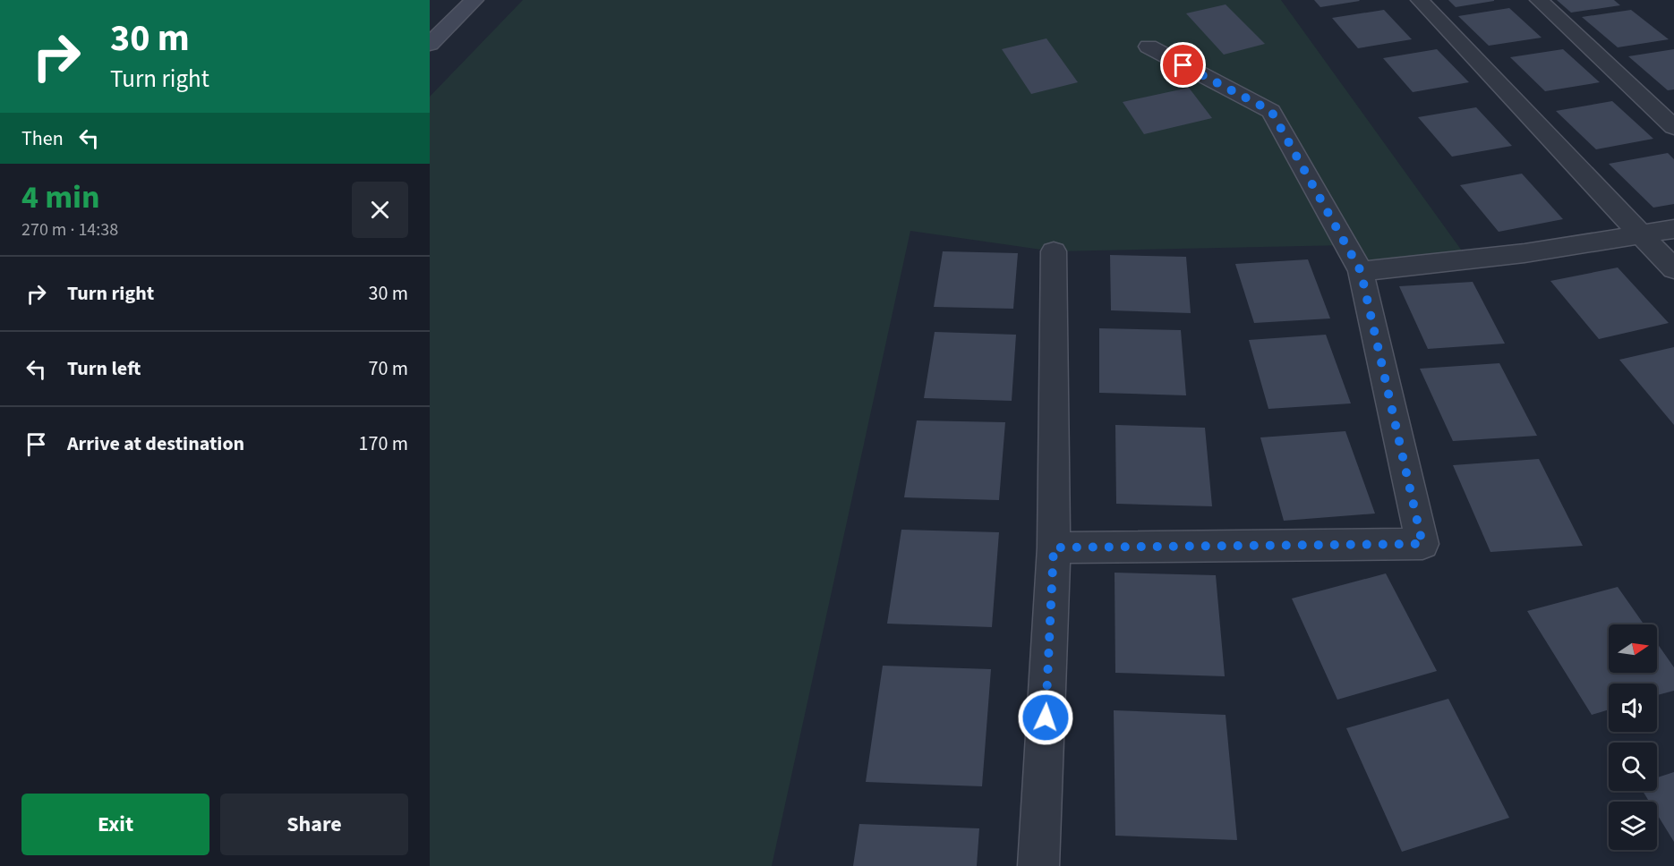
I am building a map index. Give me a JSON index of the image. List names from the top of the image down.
{
  "north": "right",
  "page": {
    "turn": ["30 m", "Turn right"],
    "then": "Then",
    "heading": ["4 min", "270 m · 14:38"],
    "list": [
      {
        "name": "Turn right",
        "value": "30 m"
      },
      {
        "name": "Turn left",
        "value": "70 m"
      },
      {
        "name": "Arrive at destination",
        "value": "170 m"
      }
    ],
    "buttons": ["Exit", "Share"]
  }
}
